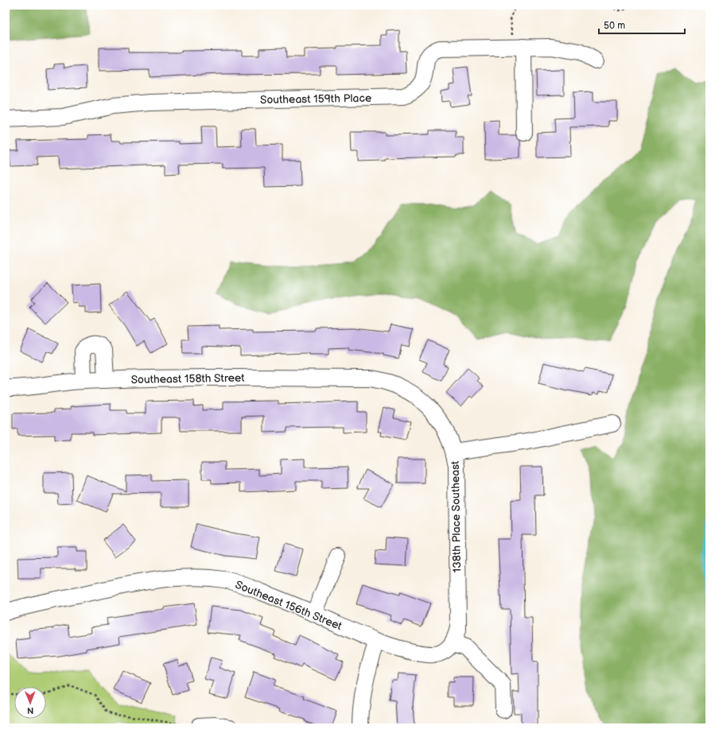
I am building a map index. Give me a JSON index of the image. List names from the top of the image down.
{
  "streets": {
    "street": [
      "Southeast 159th Place",
      "Southeast 158th Street",
      "138th Place Southeast",
      "Southeast 156th Street"
    ]
  },
  "crossings": [
    ["Southeast 158th Street", "138th Place Southeast"],
    ["138th Place Southeast", "Southeast 156th Street"]
  ],
  "scale_bar": "50 m",
  "north": "bottom"
}
